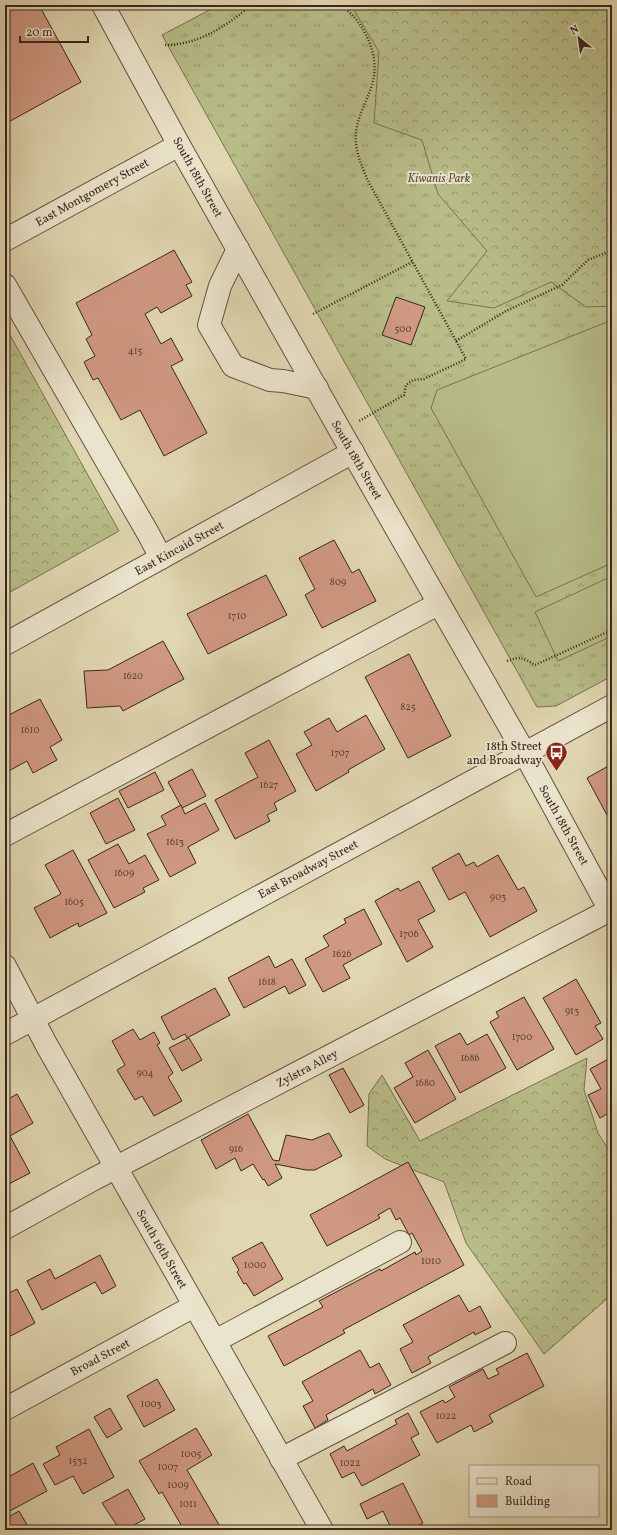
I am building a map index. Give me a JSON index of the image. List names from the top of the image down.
{
  "streets": {
    "street": [
      "South 18th Street",
      "East Montgomery Street",
      "East Kincaid Street",
      "East Broadway Street",
      "Zylstra Alley",
      "South 16th Street",
      "Broad Street"
    ]
  },
  "crossings": [
    ["South 18th Street", "East Montgomery Street"],
    ["South 18th Street", "East Kincaid Street"],
    ["South 18th Street", "East Broadway Street"],
    ["South 18th Street", "Zylstra Alley"],
    ["East Broadway Street", "South 16th Street"],
    ["Zylstra Alley", "South 16th Street"],
    ["South 16th Street", "Broad Street"]
  ],
  "parks": ["Kiwanis Park"],
  "places": {
    "bus stop": ["18th Street and Broadway"]
  },
  "house_numbers": [
    "500",
    "415",
    "809",
    "1710",
    "1620",
    "825",
    "1610",
    "1707",
    "1627",
    "1613",
    "1609",
    "903",
    "1605",
    "1706",
    "1626",
    "1618",
    "913",
    "1700",
    "1686",
    "904",
    "1680",
    "916",
    "1010",
    "1000",
    "1003",
    "1022",
    "1005",
    "1532",
    "1022",
    "1007",
    "1009",
    "1011"
  ],
  "legend": ["Road", "Building"],
  "scale_bar": "20 m",
  "north": "top left"
}
